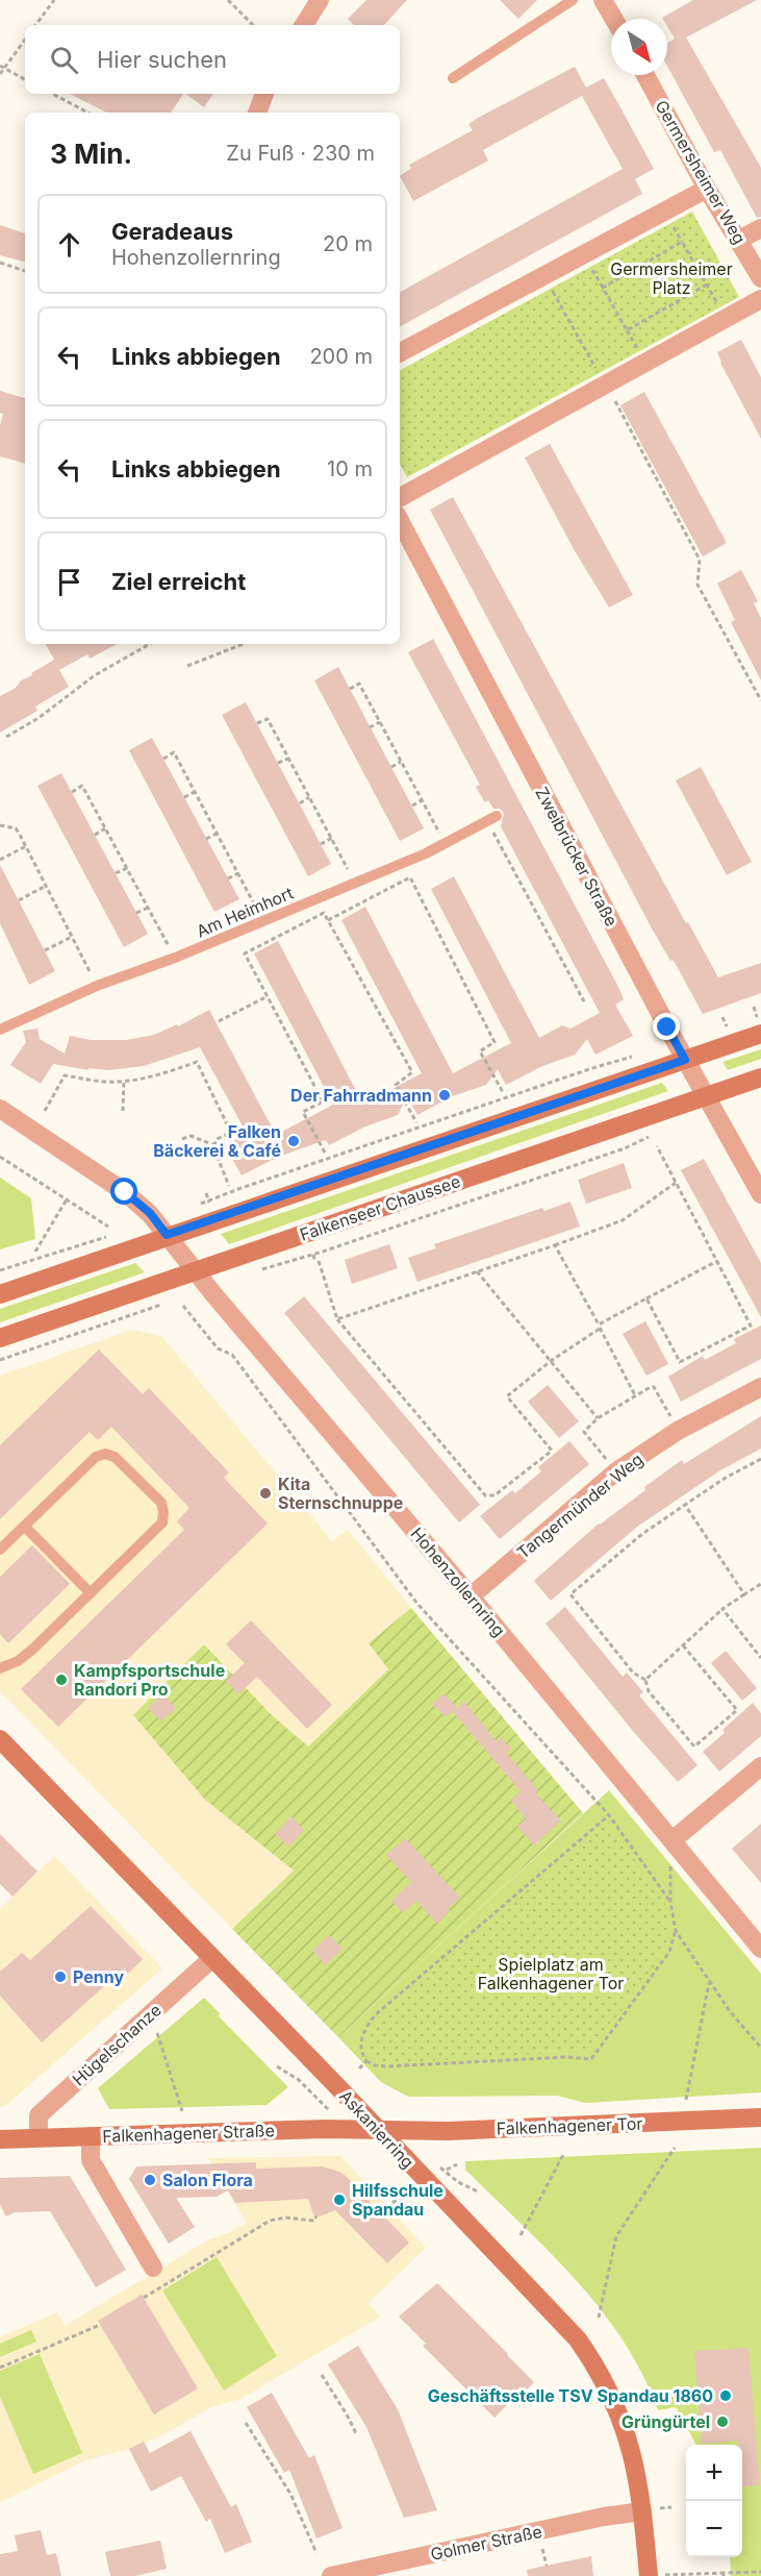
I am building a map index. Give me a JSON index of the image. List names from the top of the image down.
{
  "streets": {
    "main road": [
      "Falkenseer Chaussee",
      "Falkenhagener Tor",
      "Askanierring",
      "Falkenhagener Straße"
    ],
    "street": [
      "Germersheimer Weg",
      "Zweibrücker Straße",
      "Tangermünder Weg",
      "Hohenzollernring",
      "Hügelschanze",
      "Golmer Straße"
    ],
    "lane": ["Am Heimhort"]
  },
  "crossings": [
    ["Zweibrücker Straße", "Falkenseer Chaussee"],
    ["Falkenseer Chaussee", "Hohenzollernring"],
    ["Tangermünder Weg", "Hohenzollernring"],
    ["Hügelschanze", "Askanierring"],
    ["Hügelschanze", "Falkenhagener Straße"],
    ["Falkenhagener Tor", "Askanierring"],
    ["Falkenhagener Tor", "Falkenhagener Straße"],
    ["Askanierring", "Falkenhagener Straße"],
    ["Askanierring", "Golmer Straße"]
  ],
  "parks": ["Germersheimer Platz", "Spielplatz am Falkenhagener Tor"],
  "places": [
    "Der Fahrradmann",
    "Falken Bäckerei & Café",
    "Kita Sternschnuppe",
    "Kampfsportschule Randori Pro",
    "Penny",
    "Salon Flora",
    "Hilfsschule Spandau",
    "Geschäftsstelle TSV Spandau 1860",
    "Grüngürtel"
  ],
  "north": "bottom right",
  "page": {
    "search": "Hier suchen",
    "heading": ["3 Min.", "Zu Fuß · 230 m"],
    "list": [
      ["Geradeaus", "Hohenzollernring", "20 m"],
      ["Links abbiegen", "200 m"],
      ["Links abbiegen", "10 m"],
      "Ziel erreicht"
    ],
    "map_buttons": ["+", "−"]
  }
}
